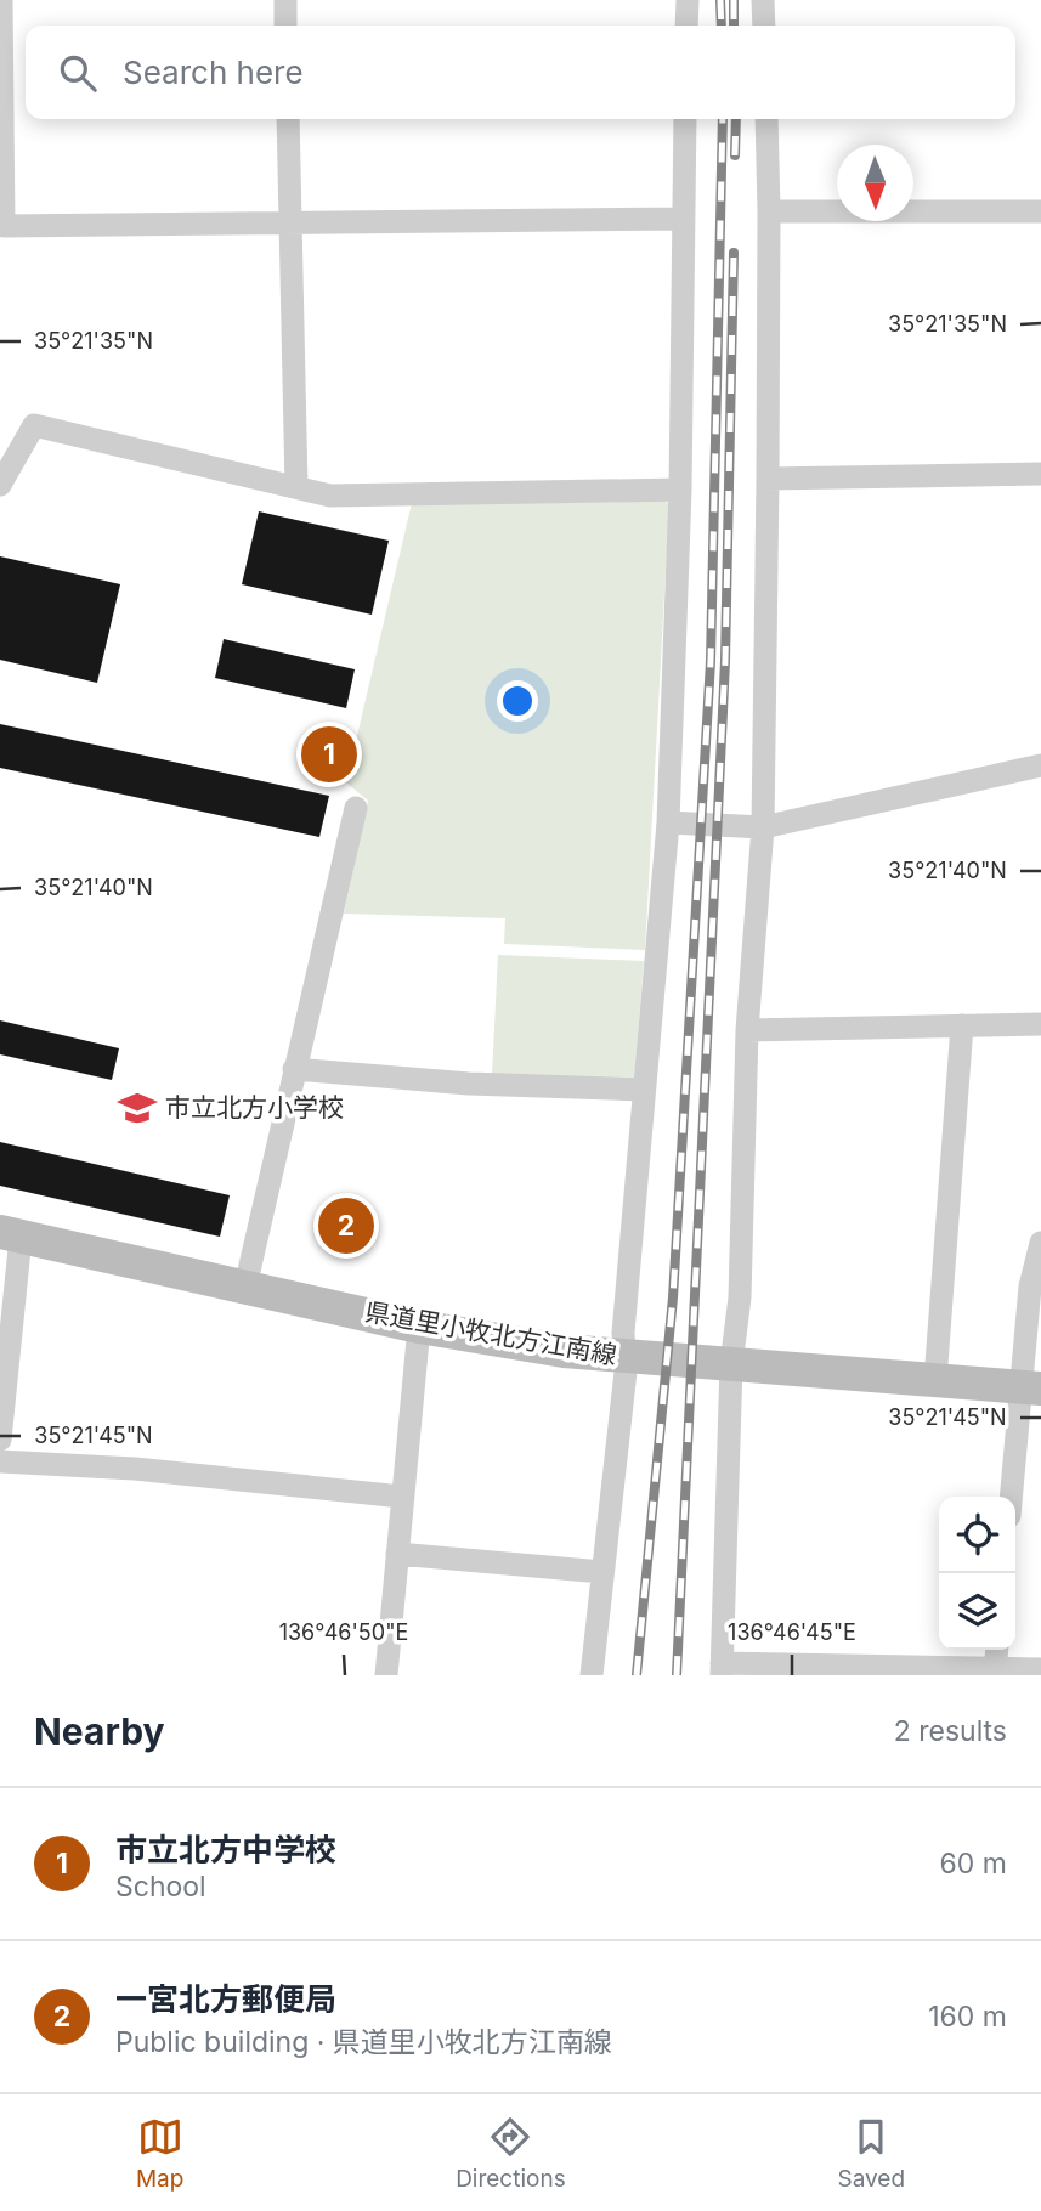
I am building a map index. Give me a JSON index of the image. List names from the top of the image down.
{
  "streets": {
    "main road": ["県道里小牧北方江南線"]
  },
  "places": {
    "school or university": ["市立北方小学校"]
  },
  "north": "bottom",
  "page": {
    "search": "Search here",
    "pins": ["1", "2"],
    "heading": ["Nearby", "2 results"],
    "list": [
      {
        "mark": "1",
        "name": "市立北方中学校",
        "note": "School",
        "value": "60 m"
      },
      {
        "mark": "2",
        "name": "一宮北方郵便局",
        "note": "Public building · 県道里小牧北方江南線",
        "value": "160 m"
      }
    ],
    "nav": ["Map", "Directions", "Saved"]
  },
  "coordinates": [
    "35°21'35\"N",
    "35°21'40\"N",
    "35°21'45\"N",
    "136°46'50\"E",
    "136°46'45\"E"
  ]
}
